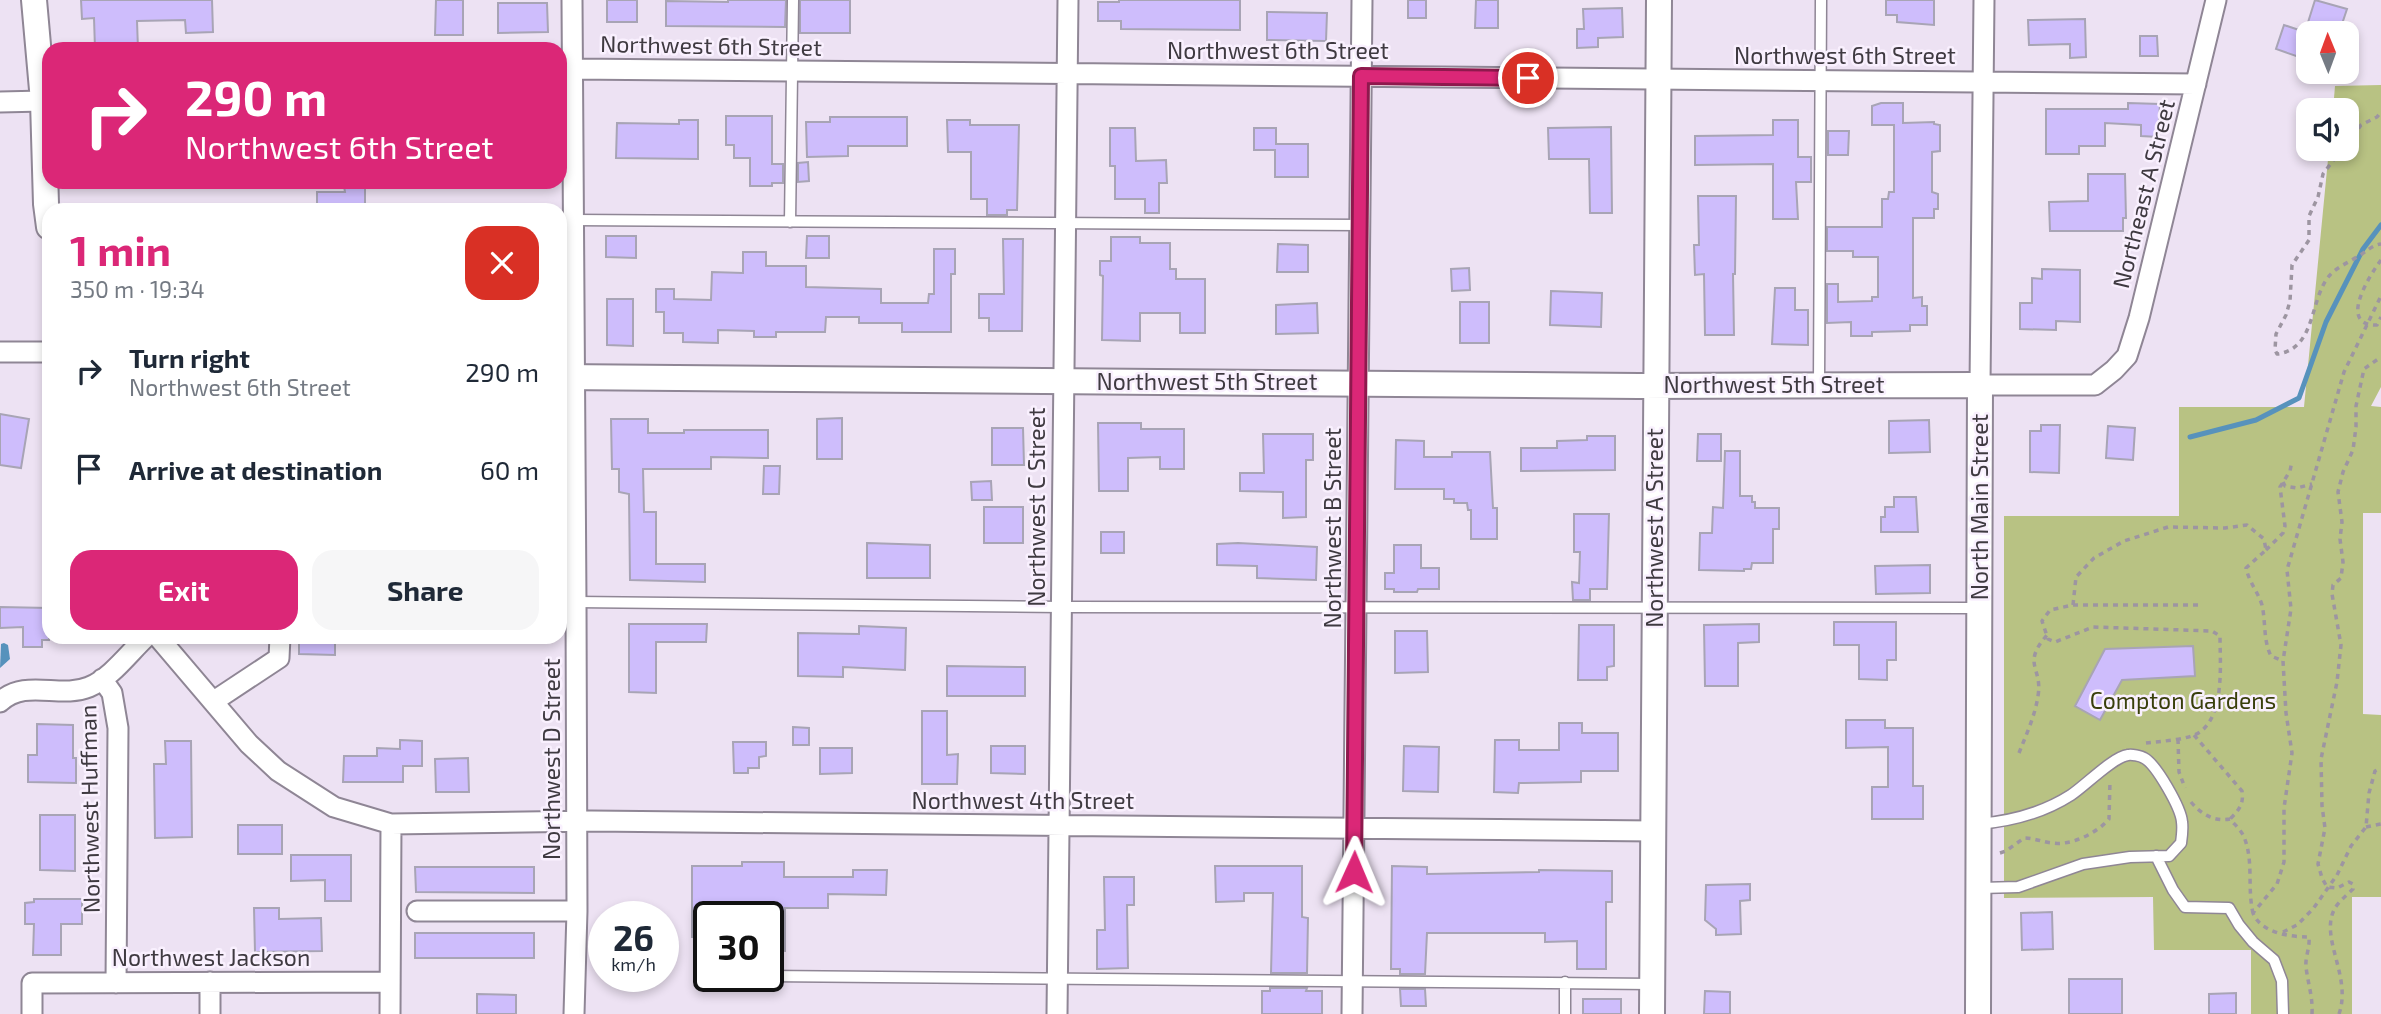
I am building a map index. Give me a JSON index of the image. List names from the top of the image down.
{
  "streets": {
    "street": [
      "Northwest 6th Street",
      "Northeast A Street",
      "Northwest 5th Street",
      "Northwest C Street",
      "North Main Street",
      "Northwest B Street",
      "Northwest A Street",
      "Northwest D Street",
      "Northwest 4th Street",
      "Northwest Huffman",
      "Northwest Jackson"
    ]
  },
  "crossings": [
    ["Northwest 6th Street", "Northeast A Street"],
    ["Northwest 6th Street", "Northwest C Street"],
    ["Northwest 6th Street", "North Main Street"],
    ["Northwest 6th Street", "Northwest B Street"],
    ["Northwest 6th Street", "Northwest A Street"],
    ["Northwest 6th Street", "Northwest D Street"],
    ["Northeast A Street", "Northwest 5th Street"],
    ["Northeast A Street", "North Main Street"],
    ["Northwest 5th Street", "Northwest C Street"],
    ["Northwest 5th Street", "North Main Street"],
    ["Northwest 5th Street", "Northwest B Street"],
    ["Northwest 5th Street", "Northwest A Street"],
    ["Northwest 5th Street", "Northwest D Street"],
    ["Northwest C Street", "Northwest 4th Street"],
    ["Northwest B Street", "Northwest 4th Street"],
    ["Northwest A Street", "Northwest 4th Street"],
    ["Northwest D Street", "Northwest 4th Street"],
    ["Northwest Huffman", "Northwest Jackson"]
  ],
  "parks": ["Compton Gardens"],
  "north": "top",
  "page": {
    "turn": ["290 m", "Northwest 6th Street"],
    "heading": ["1 min", "350 m · 19:34"],
    "list": [
      {
        "name": "Turn right",
        "note": "Northwest 6th Street",
        "value": "290 m"
      },
      {
        "name": "Arrive at destination",
        "value": "60 m"
      }
    ],
    "buttons": ["Exit", "Share"],
    "speed": "26 km/h",
    "limit": "30"
  }
}
